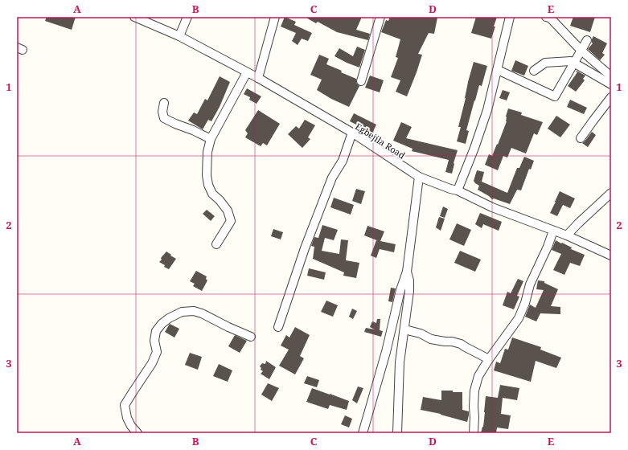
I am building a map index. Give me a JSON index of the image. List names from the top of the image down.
{
  "streets": {
    "street": ["Egbejila Road"]
  },
  "grid": {
    "columns": [
      "A",
      "B",
      "C",
      "D",
      "E"
    ],
    "rows": ["1", "2", "3"]
  }
}
